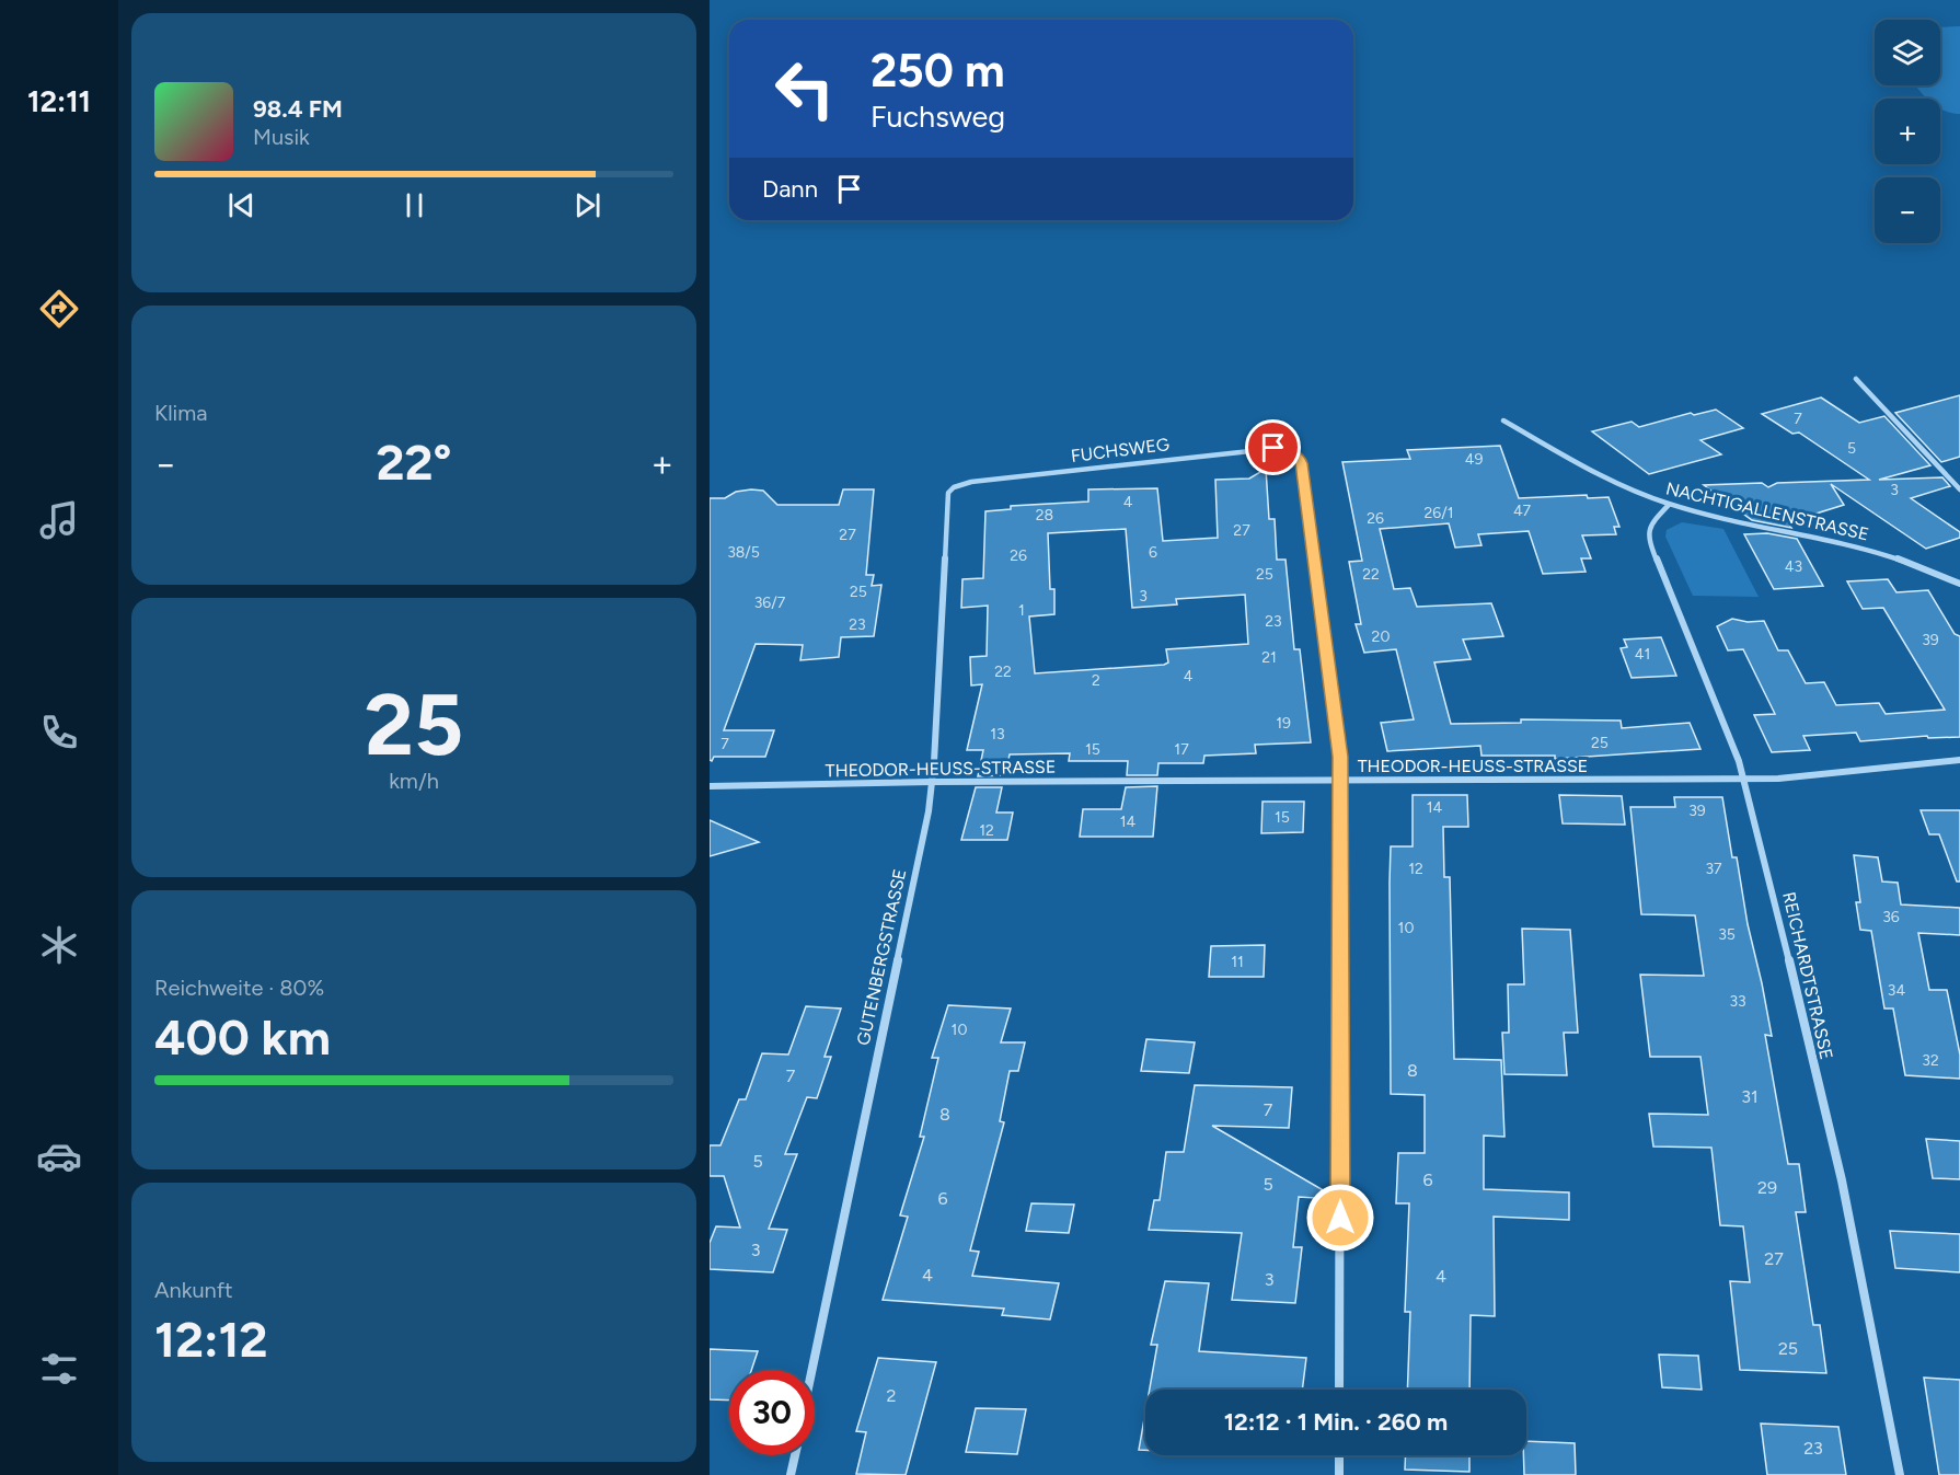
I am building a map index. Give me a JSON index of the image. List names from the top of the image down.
{
  "streets": {
    "street": [
      "FUCHSWEG",
      "NACHTIGALLENSTRASSE",
      "THEODOR-HEUSS-STRASSE",
      "GUTENBERGSTRASSE",
      "REICHARDTSTRASSE"
    ]
  },
  "crossings": [
    ["FUCHSWEG", "THEODOR-HEUSS-STRASSE"],
    ["FUCHSWEG", "GUTENBERGSTRASSE"],
    ["NACHTIGALLENSTRASSE", "REICHARDTSTRASSE"],
    ["THEODOR-HEUSS-STRASSE", "GUTENBERGSTRASSE"],
    ["THEODOR-HEUSS-STRASSE", "REICHARDTSTRASSE"]
  ],
  "house_numbers": [
    "7",
    "5",
    "49",
    "3",
    "4",
    "47",
    "26/1",
    "28",
    "26",
    "27",
    "27",
    "38/5",
    "6",
    "26",
    "43",
    "25",
    "22",
    "25",
    "3",
    "36/7",
    "1",
    "23",
    "23",
    "20",
    "39",
    "41",
    "21",
    "22",
    "4",
    "2",
    "19",
    "13",
    "25",
    "7",
    "15",
    "17",
    "14",
    "39",
    "15",
    "14",
    "12",
    "12",
    "37",
    "36",
    "10",
    "35",
    "11",
    "34",
    "33",
    "10",
    "32",
    "8",
    "7",
    "31",
    "7",
    "8",
    "5",
    "6",
    "5",
    "29",
    "6",
    "3",
    "27",
    "4",
    "4",
    "3",
    "25",
    "2",
    "23"
  ],
  "page": {
    "tabs": "12:11",
    "map_buttons": ["+", "−"],
    "turn": ["250 m", "Fuchsweg"],
    "song": ["98.4 FM", "Musik"],
    "then": "Dann",
    "tile": [
      "Klima",
      ["25", "km/h"],
      ["Reichweite · 80%", "400 km"],
      ["Ankunft", "12:12"]
    ],
    "heat": ["−", "22°", "+"],
    "limit": "30",
    "trip": "12:12 · 1 Min. · 260 m"
  }
}
